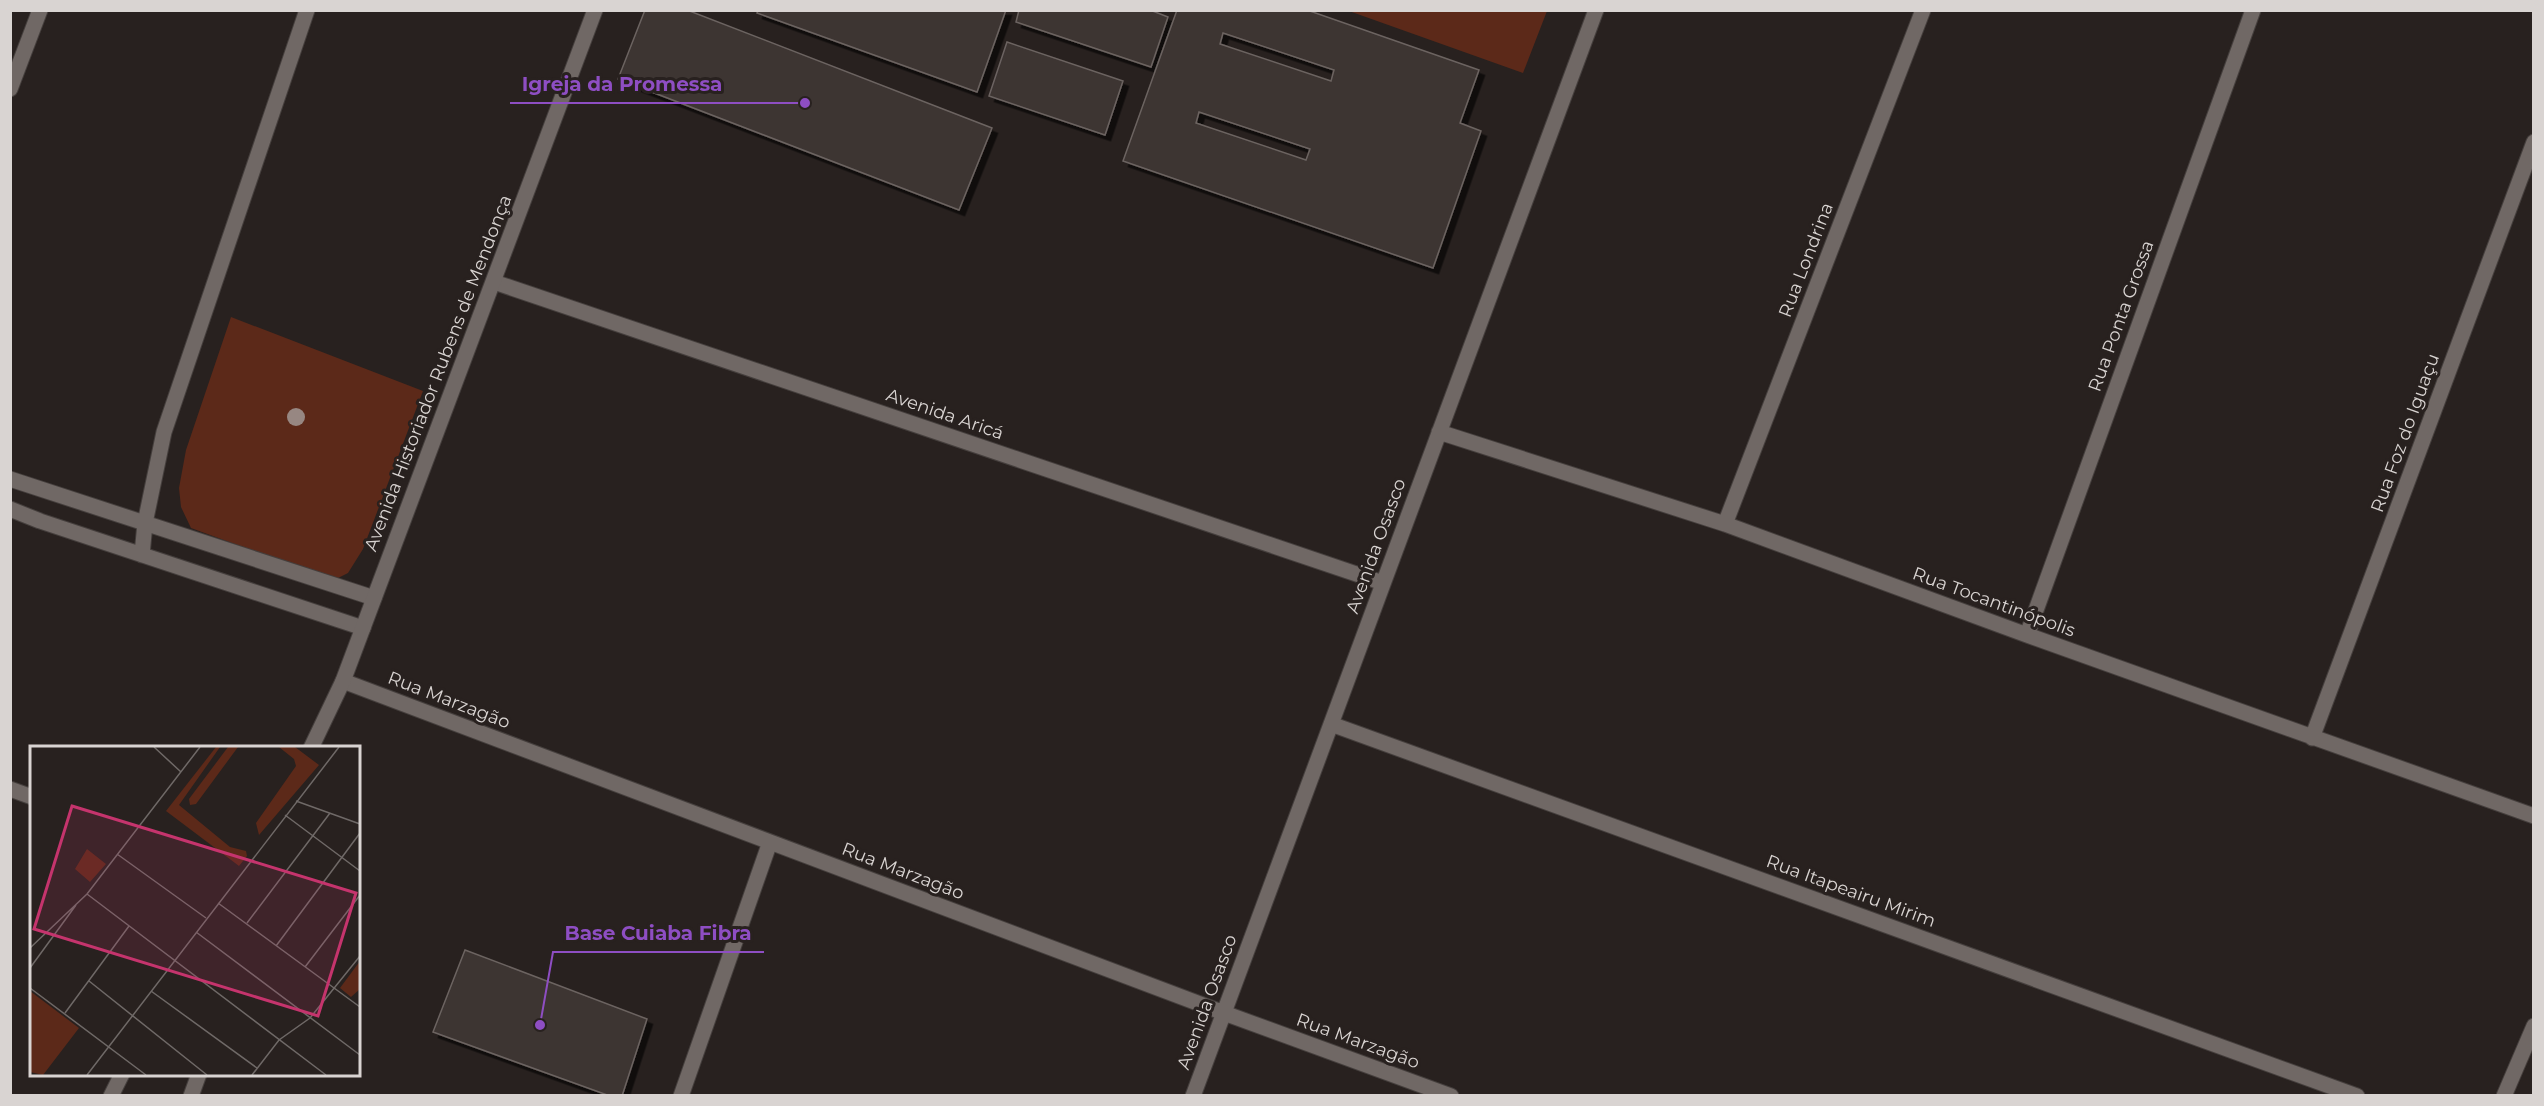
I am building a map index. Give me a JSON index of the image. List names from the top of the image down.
{
  "streets": {
    "street": [
      "Rua Londrina",
      "Rua Ponta Grossa",
      "Avenida Historiador Rubens de Mendonça",
      "Avenida Aricá",
      "Rua Foz do Iguaçu",
      "Avenida Osasco",
      "Rua Tocantinópolis",
      "Rua Marzagão",
      "Rua Itapeairu Mirim"
    ]
  },
  "crossings": [
    ["Rua Londrina", "Rua Tocantinópolis"],
    ["Rua Ponta Grossa", "Rua Tocantinópolis"],
    ["Avenida Historiador Rubens de Mendonça", "Avenida Aricá"],
    ["Avenida Historiador Rubens de Mendonça", "Rua Marzagão"],
    ["Avenida Aricá", "Avenida Osasco"],
    ["Rua Foz do Iguaçu", "Rua Tocantinópolis"],
    ["Avenida Osasco", "Rua Tocantinópolis"],
    ["Avenida Osasco", "Rua Marzagão"],
    ["Avenida Osasco", "Rua Itapeairu Mirim"]
  ],
  "places": ["Igreja da Promessa", "Base Cuiaba Fibra"]
}
